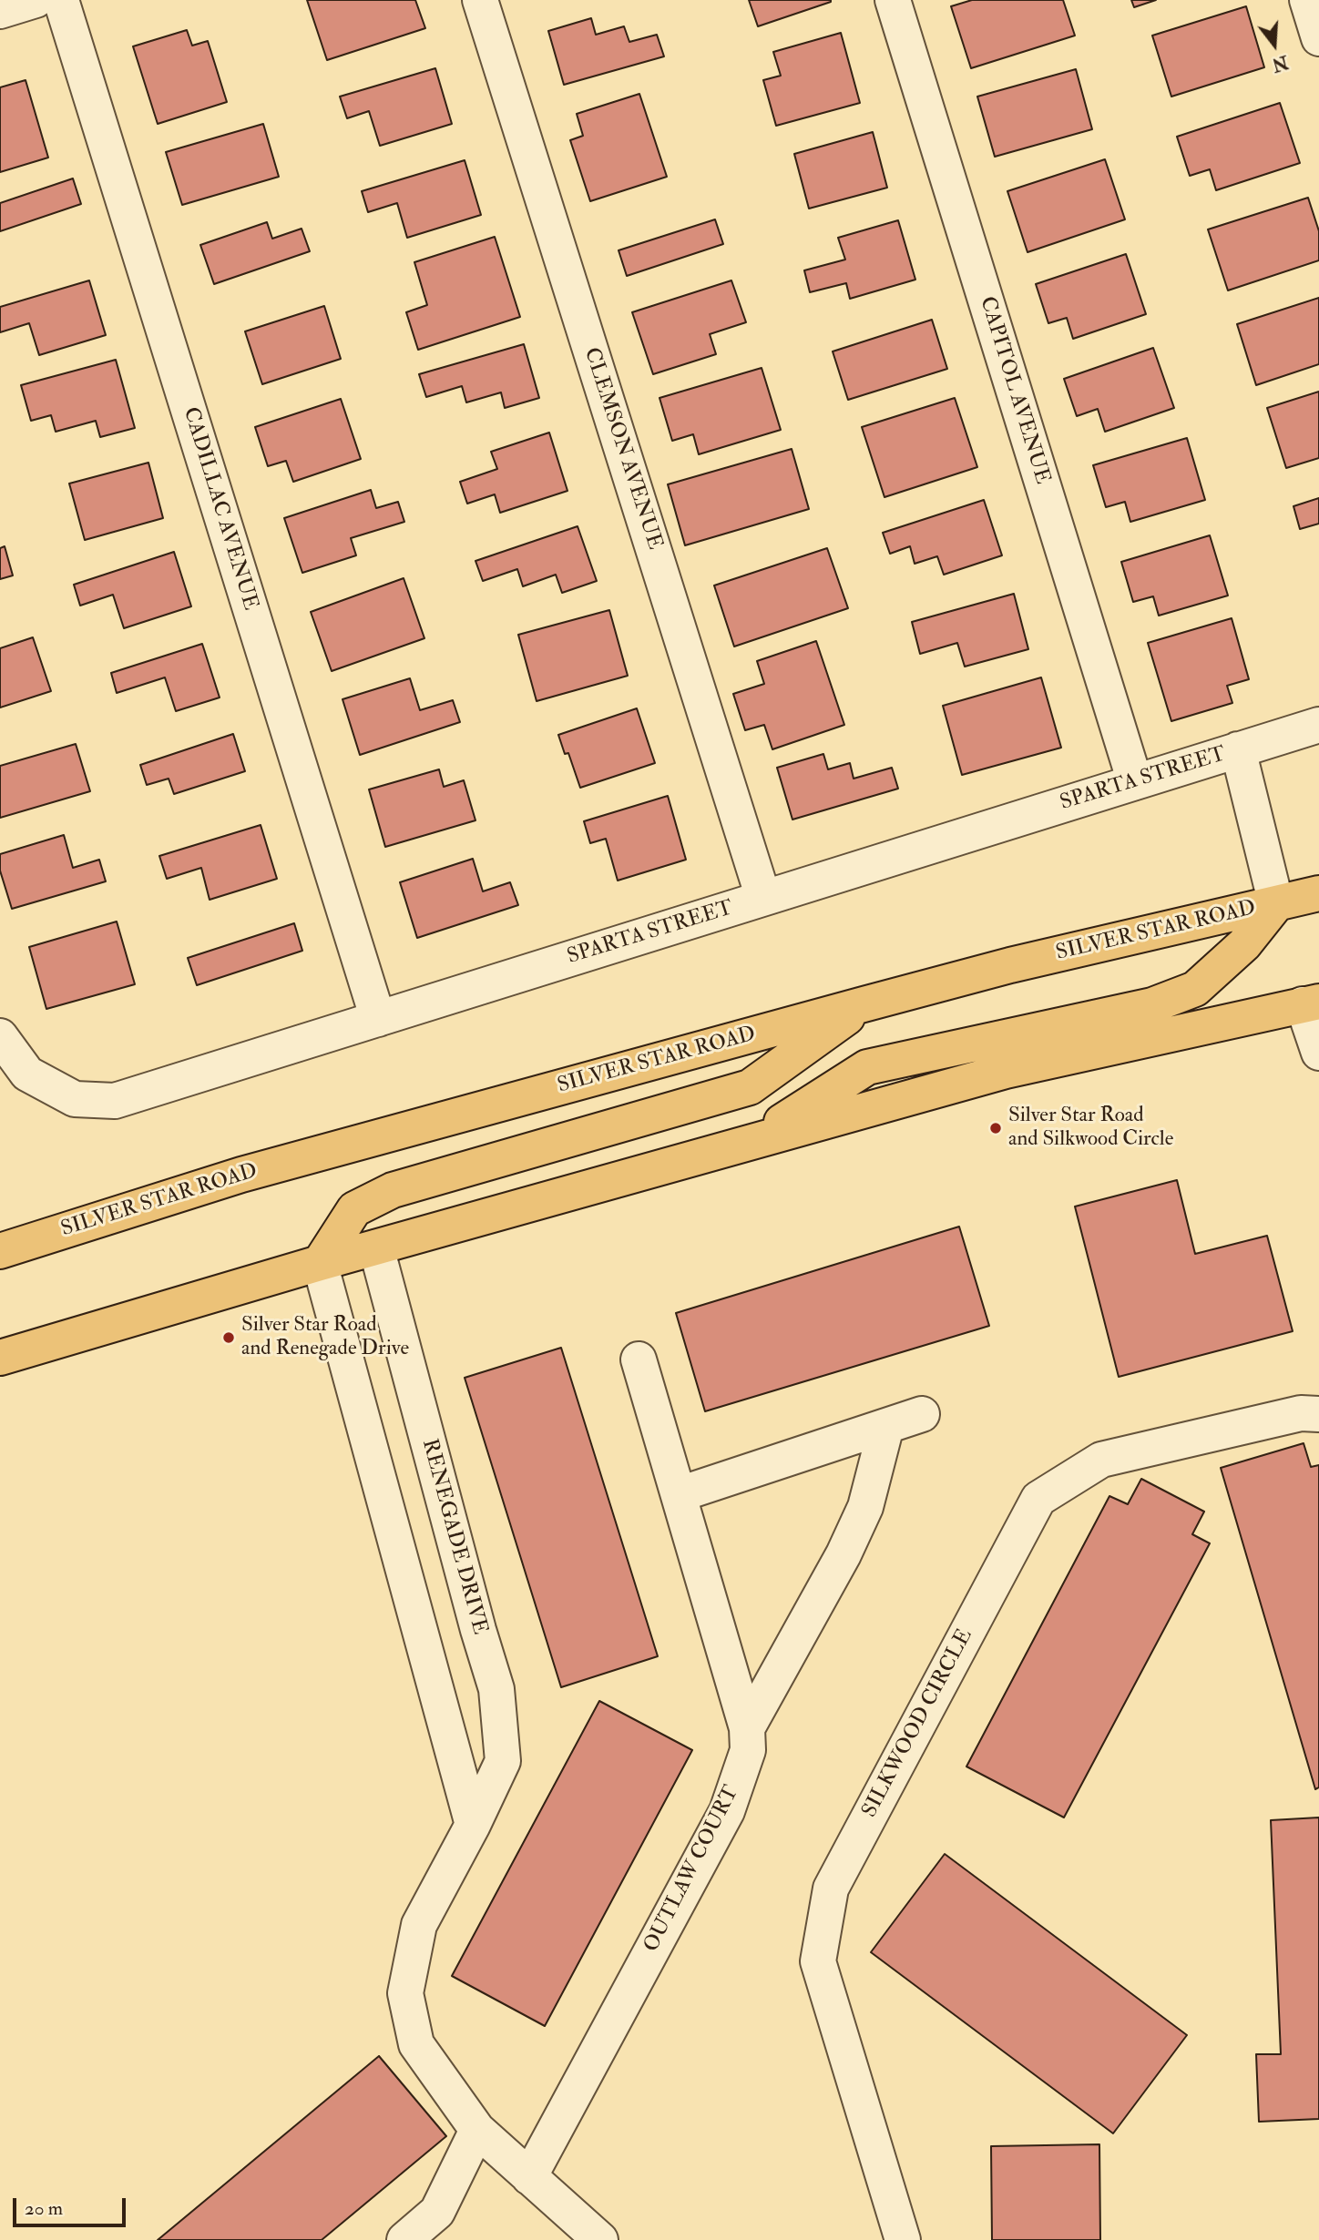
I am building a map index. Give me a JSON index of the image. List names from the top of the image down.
{
  "streets": {
    "main road": ["SILVER STAR ROAD"],
    "lane": [
      "CAPITOL AVENUE",
      "CLEMSON AVENUE",
      "CADILLAC AVENUE",
      "SPARTA STREET",
      "RENEGADE DRIVE",
      "SILKWOOD CIRCLE",
      "OUTLAW COURT"
    ]
  },
  "crossings": [
    ["CAPITOL AVENUE", "SPARTA STREET"],
    ["CLEMSON AVENUE", "SPARTA STREET"],
    ["CADILLAC AVENUE", "SPARTA STREET"],
    ["RENEGADE DRIVE", "OUTLAW COURT"]
  ],
  "places": ["Silver Star Road and Silkwood Circle", "Silver Star Road and Renegade Drive"],
  "scale_bar": "20 m",
  "north": "bottom"
}
